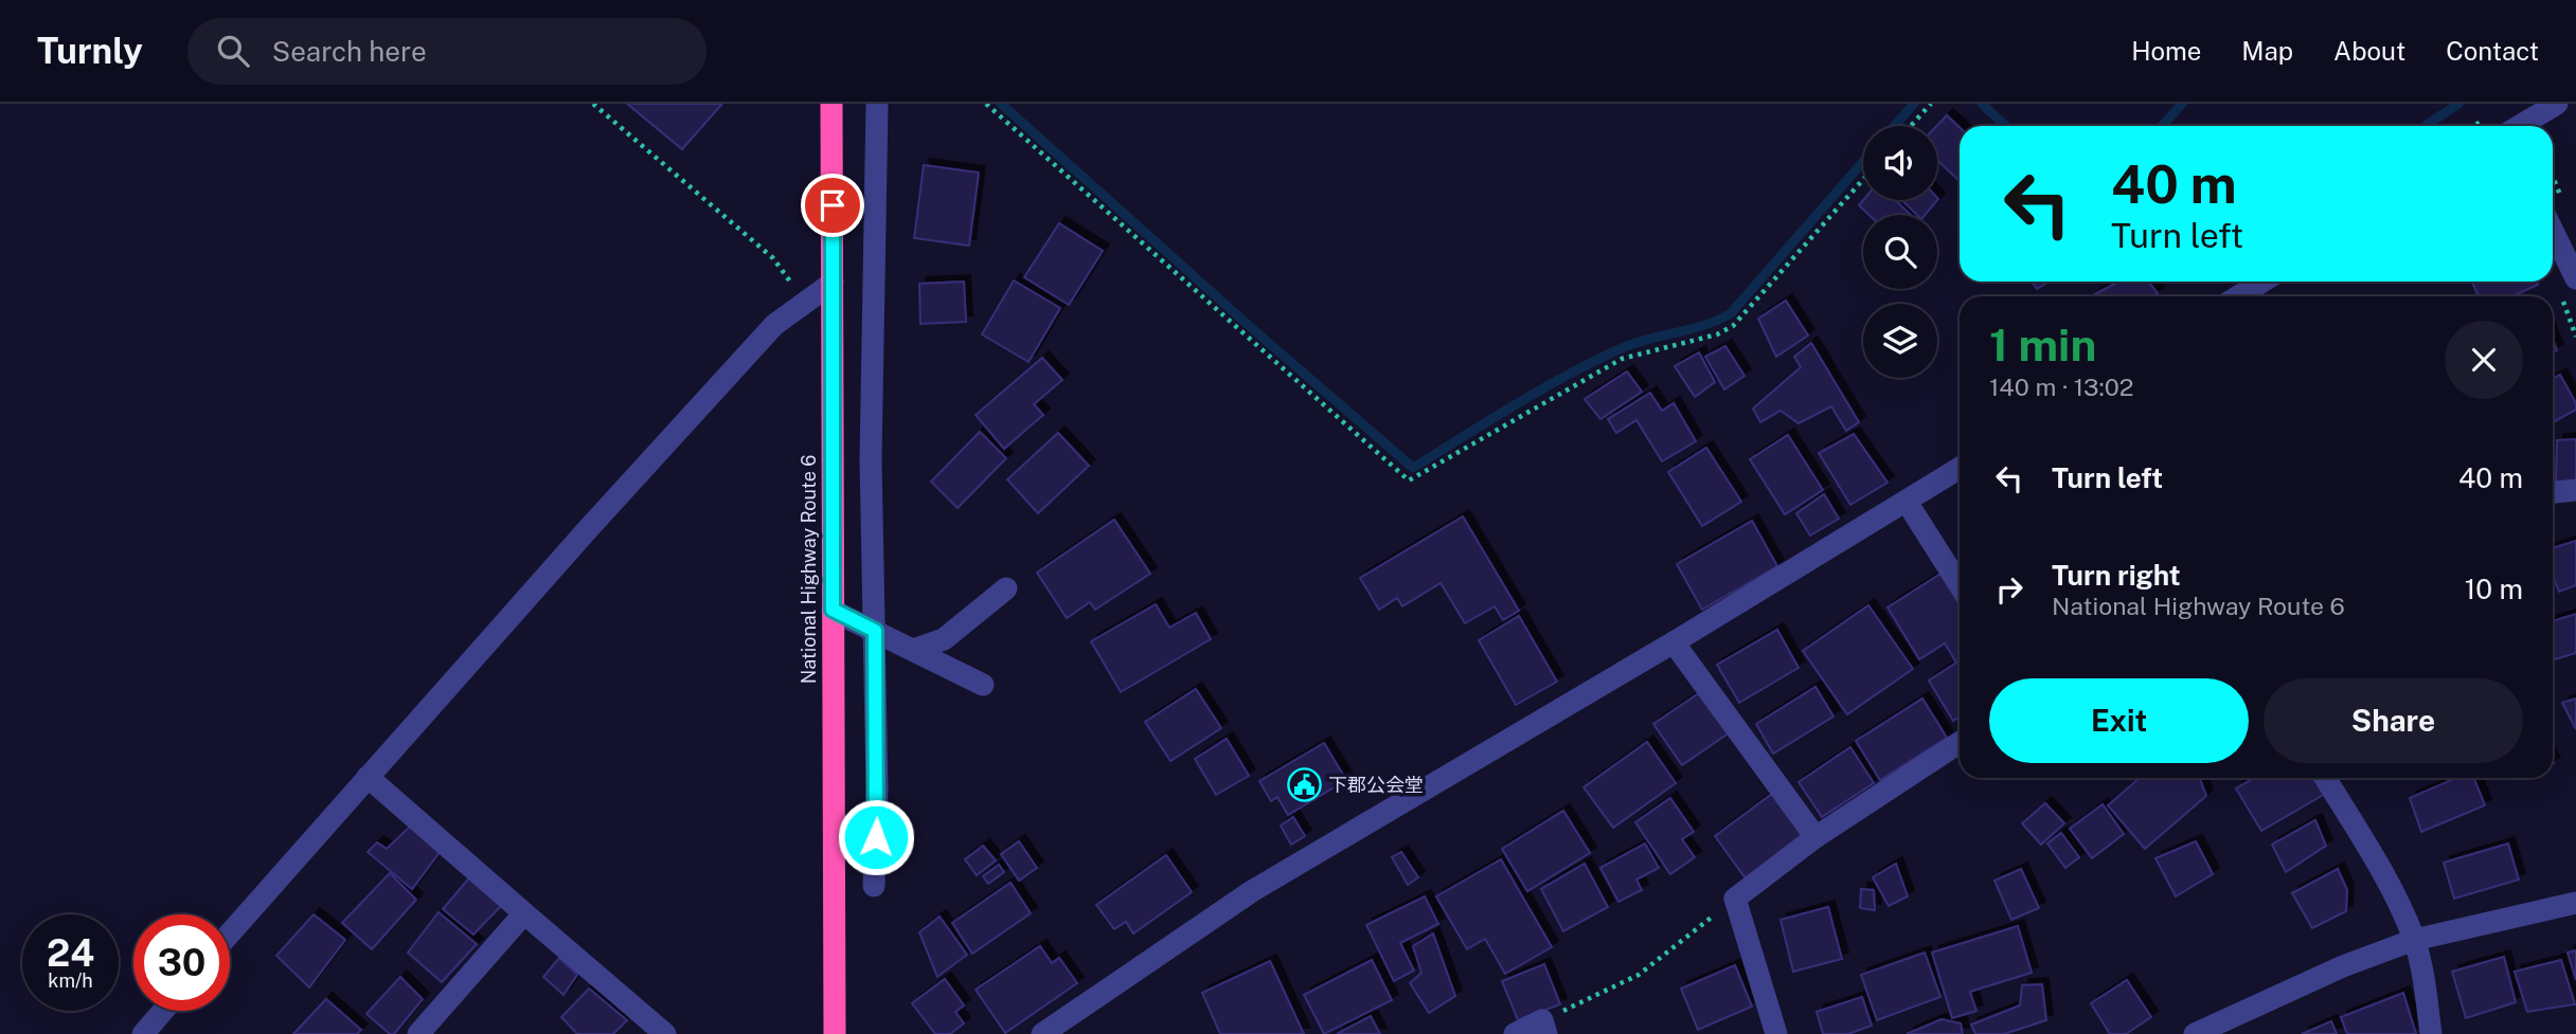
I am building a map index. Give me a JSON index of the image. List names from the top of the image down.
{
  "streets": {
    "highway": ["National Highway Route 6"]
  },
  "places": {
    "public building": ["下郡公会堂"]
  },
  "page": {
    "header": "Turnly",
    "search": "Search here",
    "nav": [
      "Home",
      "Map",
      "About",
      "Contact"
    ],
    "turn": ["40 m", "Turn left"],
    "heading": ["1 min", "140 m · 13:02"],
    "list": [
      {
        "name": "Turn left",
        "value": "40 m"
      },
      {
        "name": "Turn right",
        "note": "National Highway Route 6",
        "value": "10 m"
      }
    ],
    "buttons": ["Exit", "Share"],
    "speed": "24 km/h",
    "limit": "30"
  }
}
